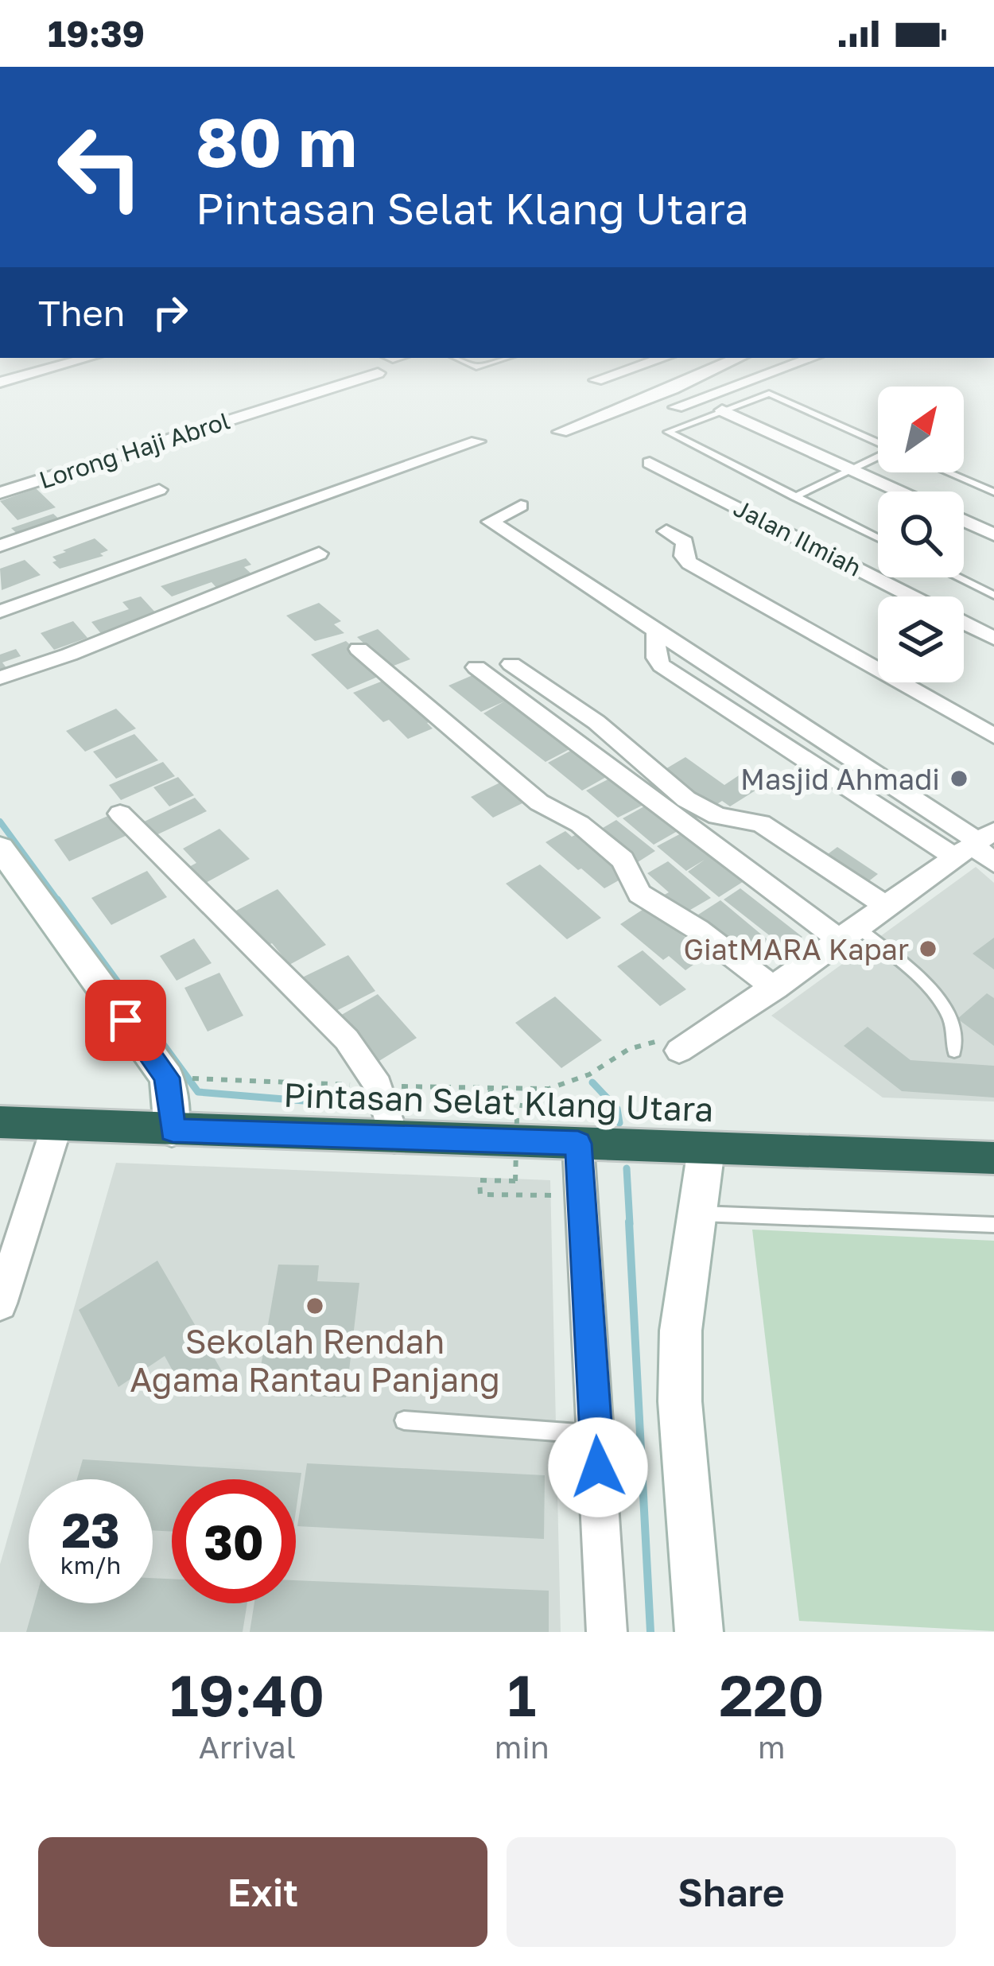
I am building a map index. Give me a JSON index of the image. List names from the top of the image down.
{
  "streets": {
    "highway": ["Pintasan Selat Klang Utara"],
    "street": ["Lorong Haji Abrol", "Jalan Ilmiah"]
  },
  "places": ["Masjid Ahmadi", "GiatMARA Kapar", "Sekolah Rendah Agama Rantau Panjang"],
  "north": "top right",
  "page": {
    "status": "19:39",
    "turn": ["80 m", "Pintasan Selat Klang Utara"],
    "then": "Then",
    "speed": "23 km/h",
    "limit": "30",
    "eta": [
      "19:40",
      "Arrival",
      "1",
      "min",
      "220",
      "m"
    ],
    "buttons": ["Exit", "Share"]
  }
}
